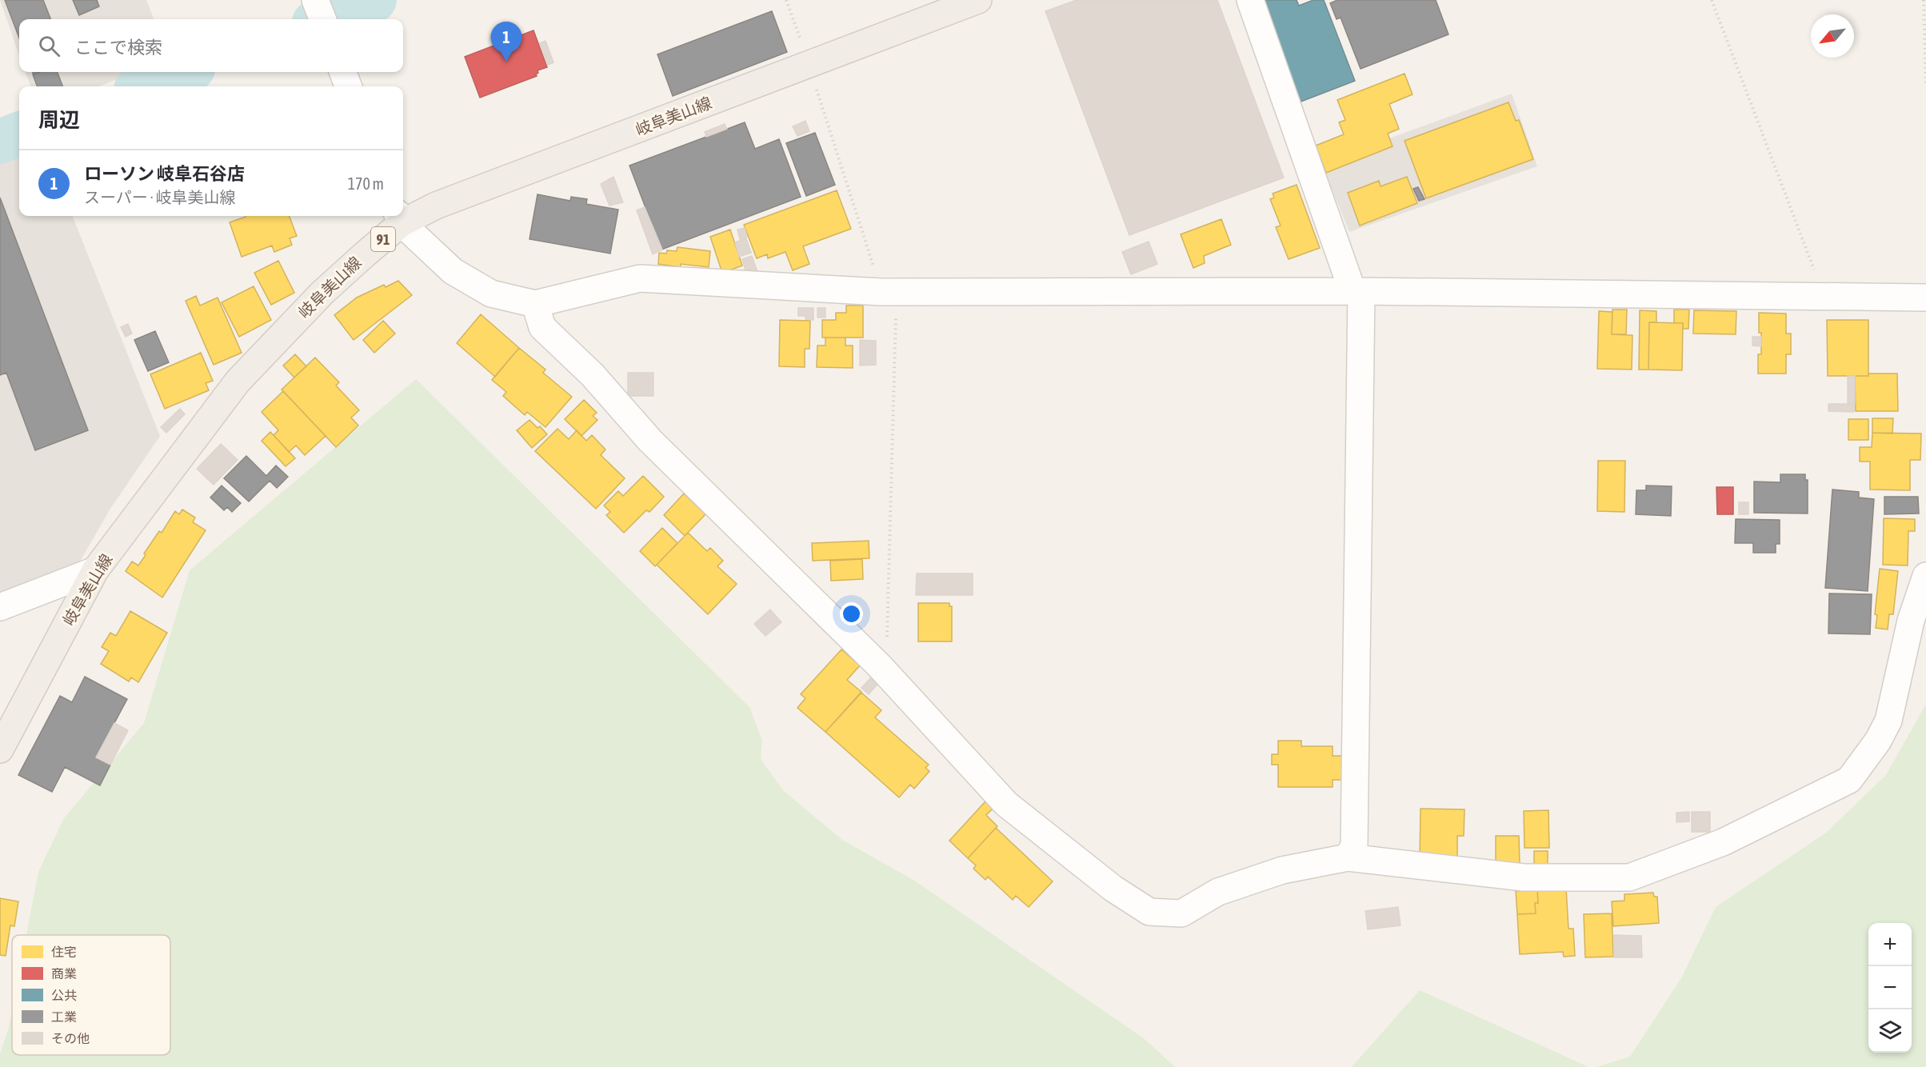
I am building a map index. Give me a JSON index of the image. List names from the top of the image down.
{
  "streets": {
    "main road": ["岐阜美山線", "91"]
  },
  "legend": [
    "住宅",
    "商業",
    "公共",
    "工業",
    "その他"
  ],
  "north": "bottom left",
  "page": {
    "search": "ここで検索",
    "pins": "1",
    "heading": "周辺",
    "list": [
      {
        "mark": "1",
        "name": "ローソン 岐阜石谷店",
        "note": "スーパー · 岐阜美山線",
        "value": "170 m"
      }
    ],
    "map_buttons": ["+", "−"]
  }
}
